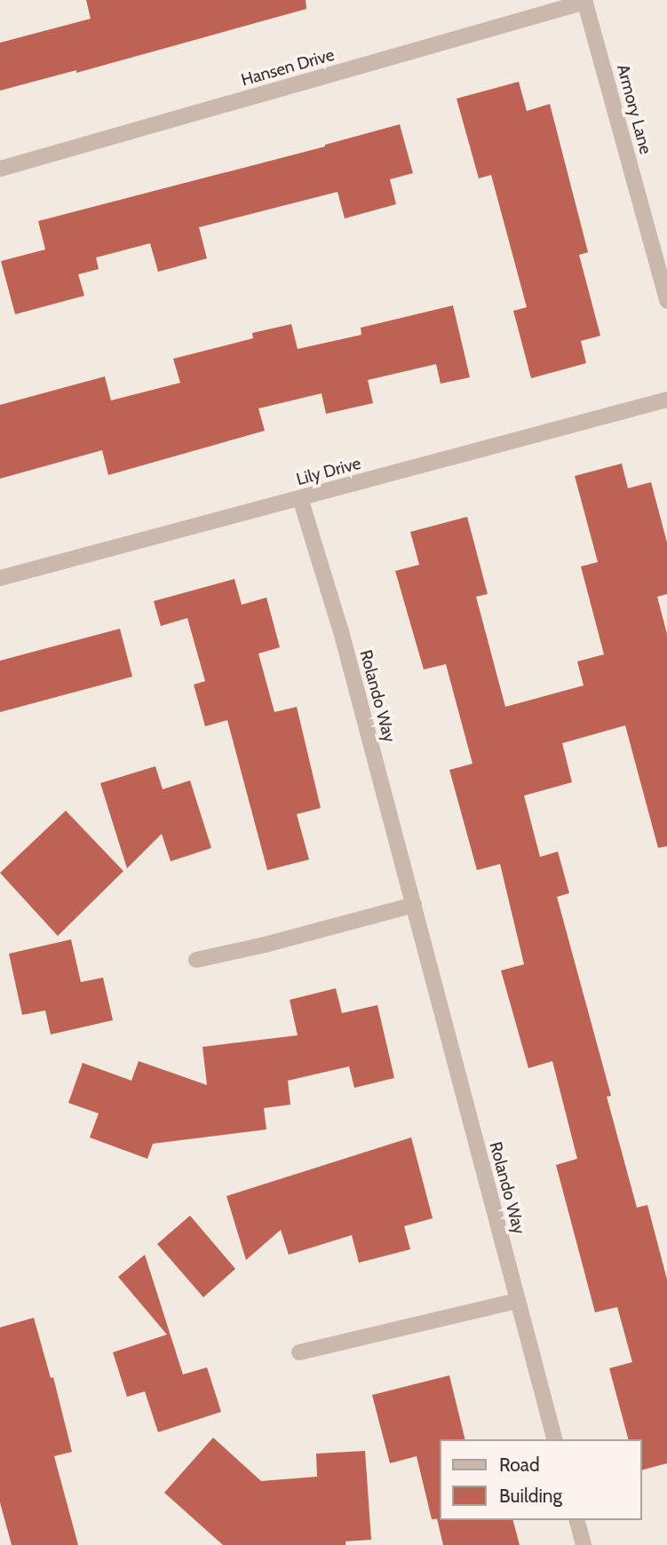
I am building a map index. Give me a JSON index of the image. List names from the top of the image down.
{
  "streets": {
    "street": [
      "Hansen Drive",
      "Armory Lane",
      "Lily Drive",
      "Rolando Way"
    ]
  },
  "crossings": [
    ["Hansen Drive", "Armory Lane"],
    ["Lily Drive", "Rolando Way"]
  ],
  "legend": ["Road", "Building"]
}
